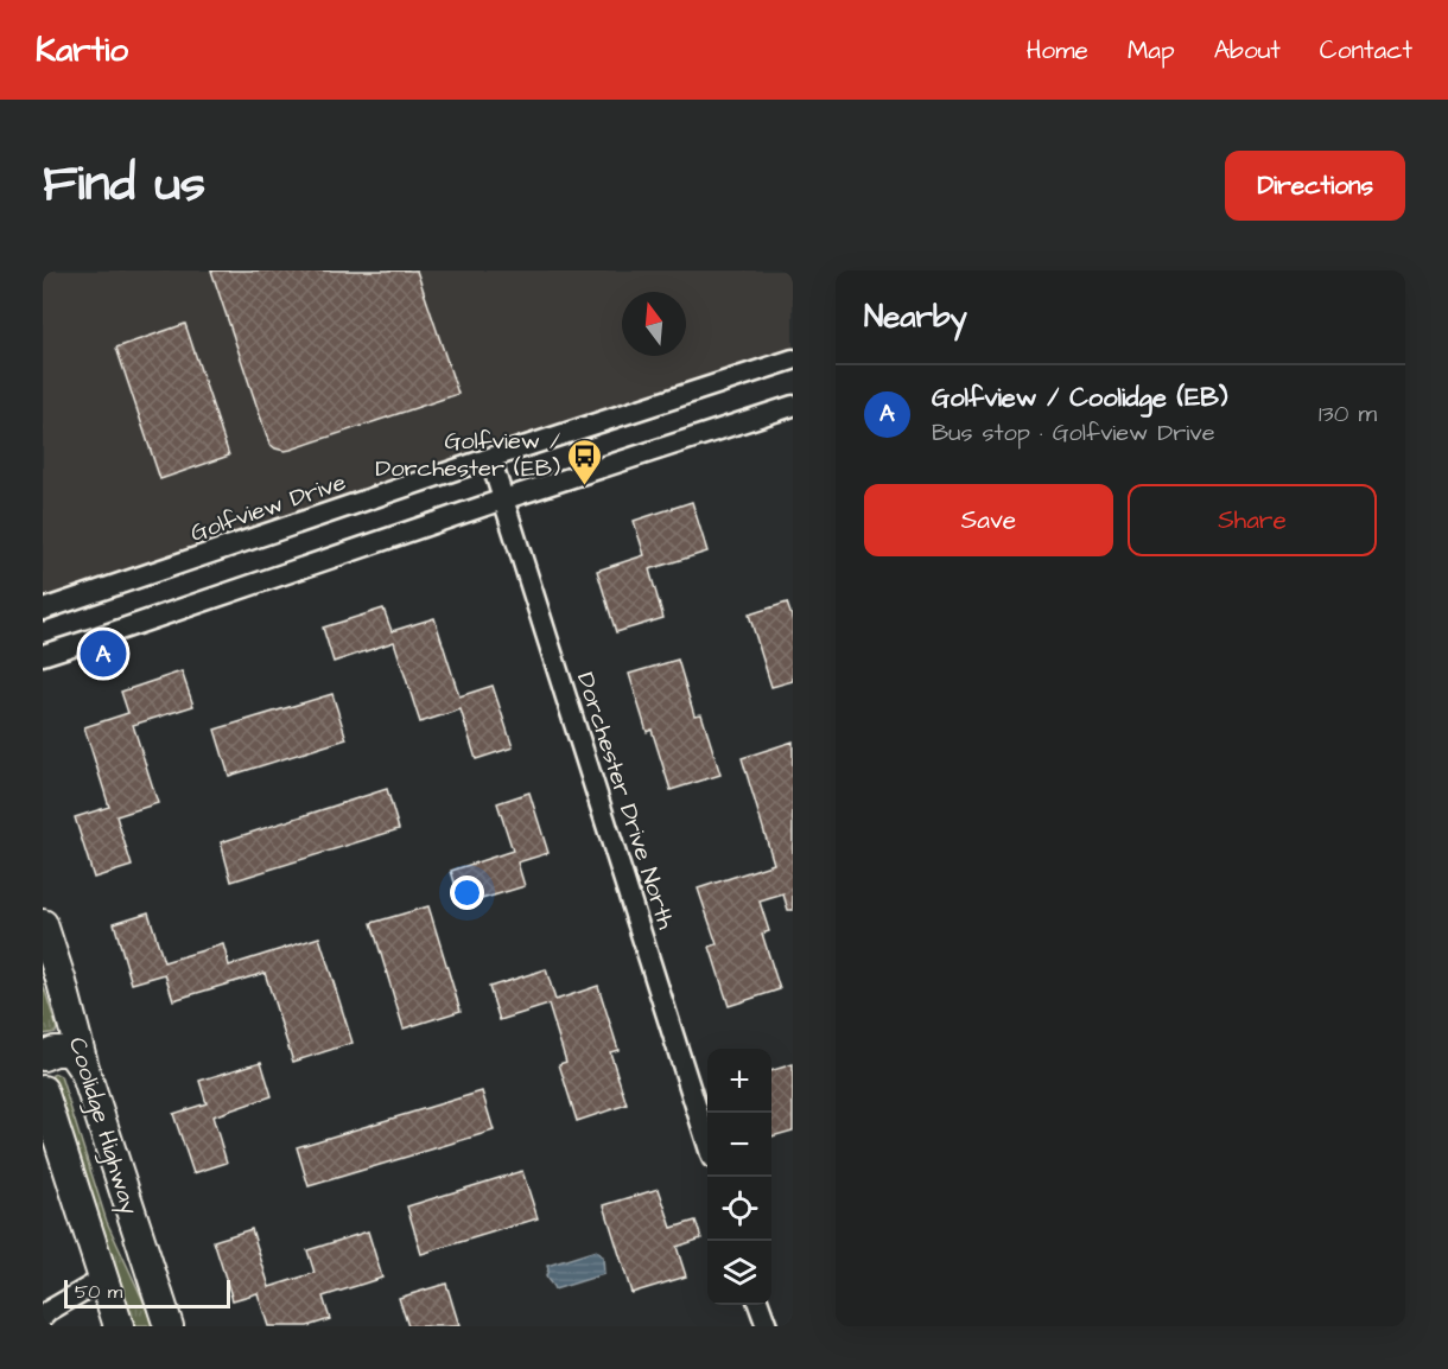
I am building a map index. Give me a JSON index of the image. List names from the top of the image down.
{
  "streets": {
    "main road": ["Coolidge Highway"],
    "street": ["Golfview Drive", "Dorchester Drive North"]
  },
  "crossings": [
    ["Golfview Drive", "Dorchester Drive North"]
  ],
  "places": {
    "bus stop": ["Golfview / Dorchester (EB)"]
  },
  "scale_bar": "50 m",
  "north": "top",
  "page": {
    "header": "Kartio",
    "nav": [
      "Home",
      "Map",
      "About",
      "Contact"
    ],
    "title": "Find us",
    "buttons": [
      "Directions",
      ["Save", "Share"]
    ],
    "heading": "Nearby",
    "list": [
      {
        "mark": "A",
        "name": "Golfview / Coolidge (EB)",
        "note": "Bus stop · Golfview Drive",
        "value": "130 m"
      }
    ],
    "pins": "A",
    "map_buttons": ["+", "−"],
    "scale": "50 m"
  }
}
